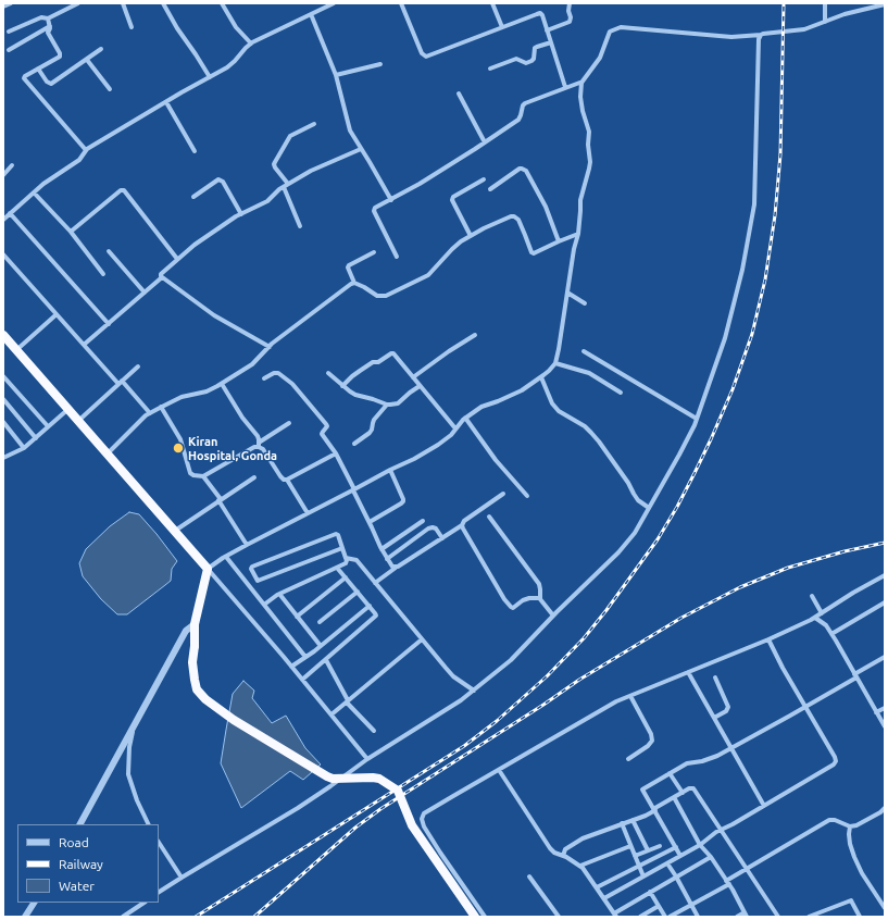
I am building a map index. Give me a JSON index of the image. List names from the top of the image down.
{
  "places": ["Kiran Hospital, Gonda"],
  "legend": ["Road", "Railway", "Water"]
}
